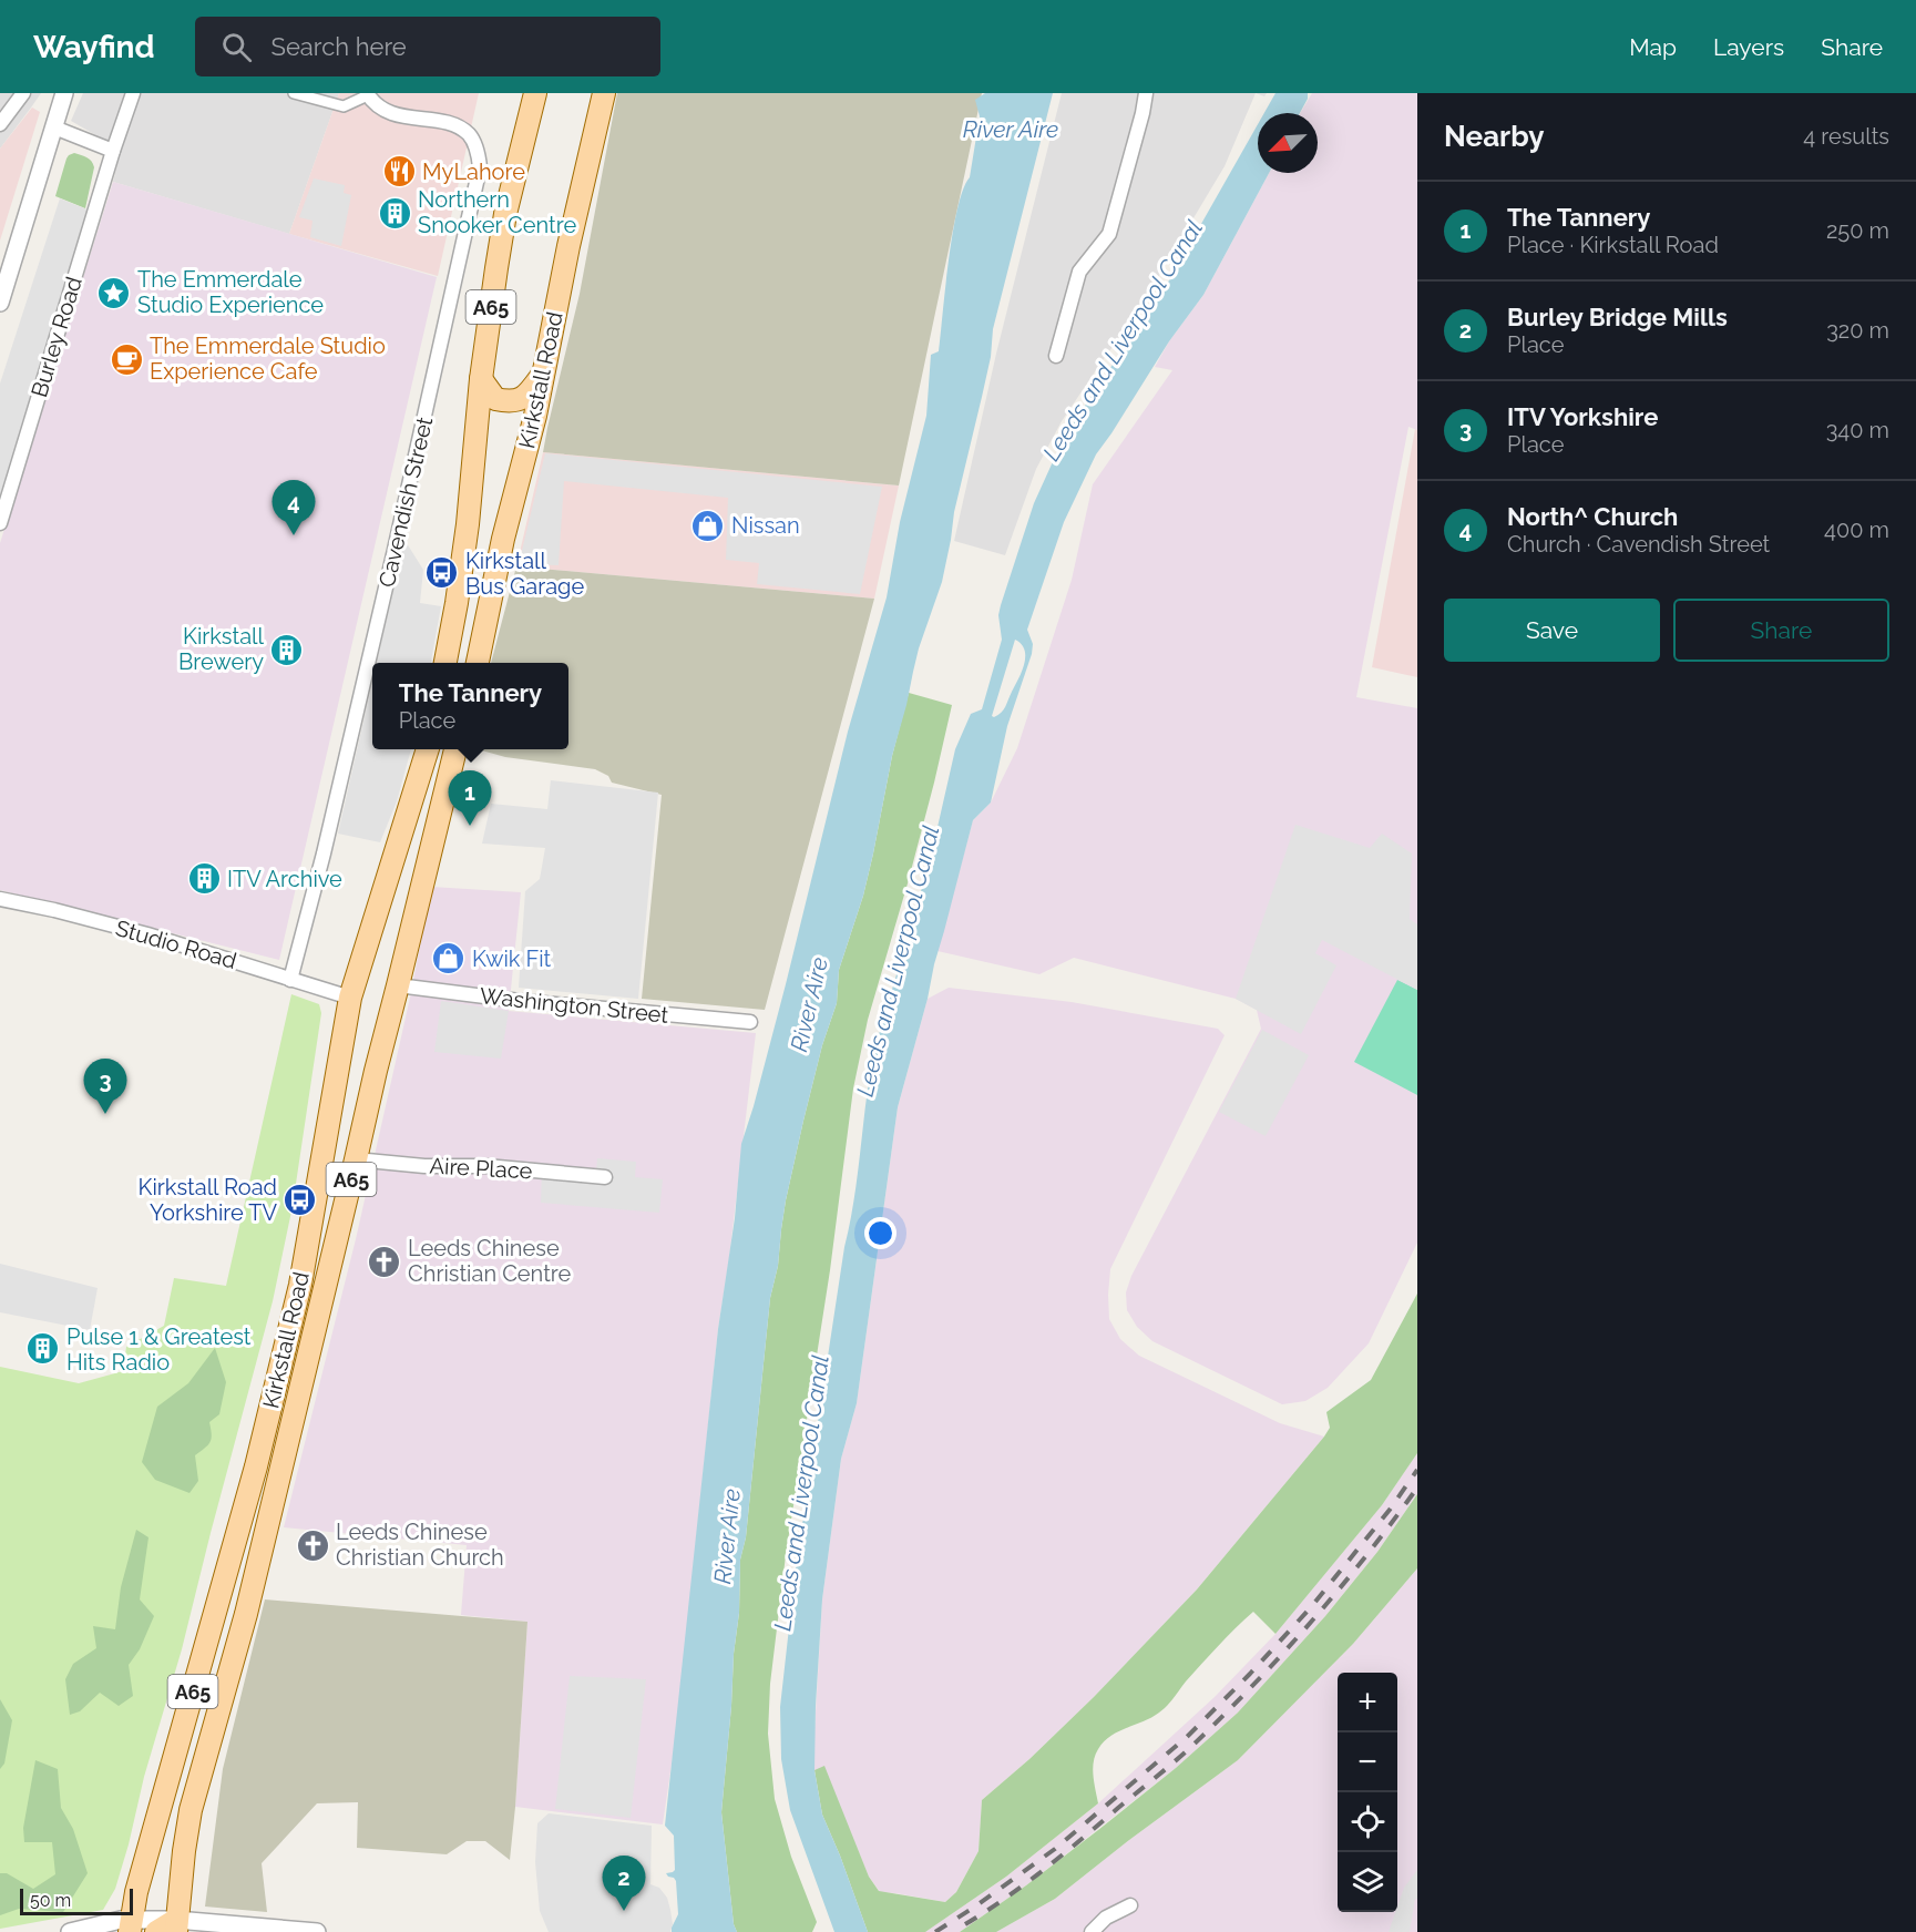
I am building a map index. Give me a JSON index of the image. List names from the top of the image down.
{
  "streets": {
    "main road": ["A65", "Kirkstall Road"],
    "street": [
      "Burley Road",
      "Cavendish Street",
      "Studio Road",
      "Washington Street",
      "Aire Place"
    ]
  },
  "crossings": [
    ["Kirkstall Road", "Studio Road"],
    ["Kirkstall Road", "Washington Street"],
    ["Kirkstall Road", "Aire Place"],
    ["Cavendish Street", "Studio Road"]
  ],
  "water": ["River Aire", "Leeds and Liverpool Canal"],
  "places": {
    "restaurant": ["MyLahore"],
    "building": [
      "Northern Snooker Centre",
      "Kirkstall Brewery",
      "ITV Archive",
      "Pulse 1 & Greatest Hits Radio"
    ],
    "place": ["The Emmerdale Studio Experience"],
    "cafe": ["The Emmerdale Studio Experience Cafe"],
    "shop": ["Nissan", "Kwik Fit"],
    "bus stop": ["Kirkstall Bus Garage", "Kirkstall Road Yorkshire TV"],
    "church": ["Leeds Chinese Christian Centre", "Leeds Chinese Christian Church"]
  },
  "scale_bar": "50 m",
  "north": "bottom left",
  "page": {
    "header": "Wayfind",
    "search": "Search here",
    "nav": ["Map", "Layers", "Share"],
    "heading": ["Nearby", "4 results"],
    "list": [
      {
        "mark": "1",
        "name": "The Tannery",
        "note": "Place · Kirkstall Road",
        "value": "250 m"
      },
      {
        "mark": "2",
        "name": "Burley Bridge Mills",
        "note": "Place",
        "value": "320 m"
      },
      {
        "mark": "3",
        "name": "ITV Yorkshire",
        "note": "Place",
        "value": "340 m"
      },
      {
        "mark": "4",
        "name": "North^ Church",
        "note": "Church · Cavendish Street",
        "value": "400 m"
      }
    ],
    "pins": [
      "4",
      "1",
      "3",
      "2"
    ],
    "buttons": ["Save", "Share"],
    "popup": ["The Tannery", "Place"],
    "map_buttons": ["+", "−"],
    "scale": "50 m"
  }
}
